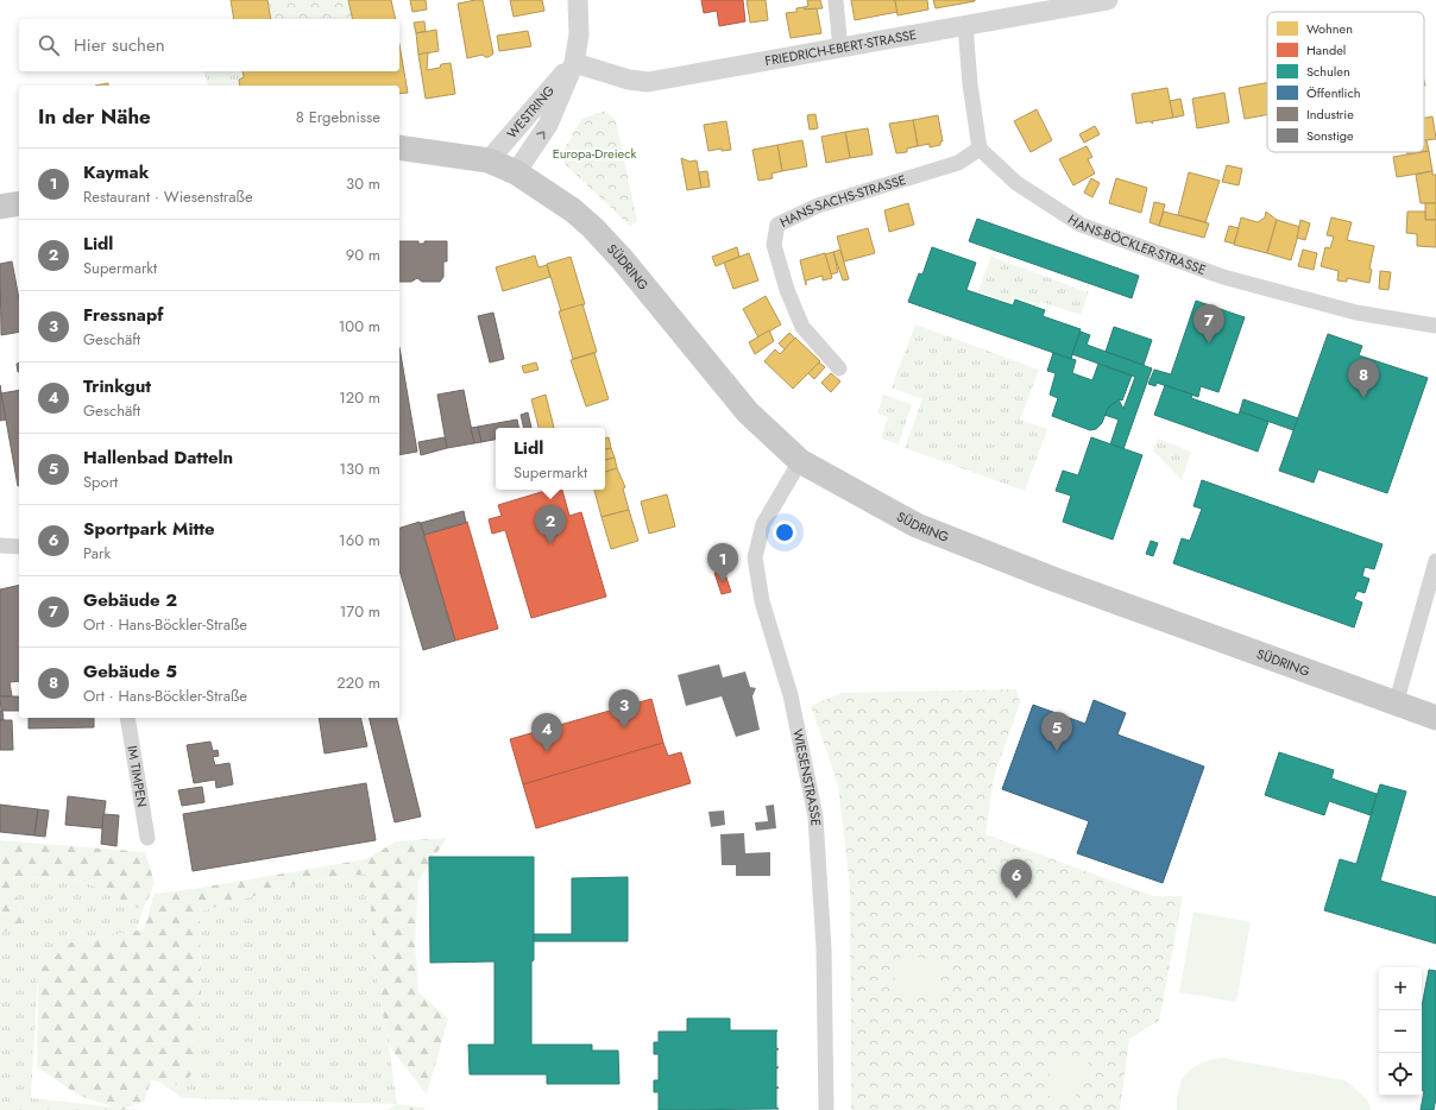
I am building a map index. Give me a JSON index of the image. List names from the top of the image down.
{
  "streets": {
    "main road": ["SÜDRING"],
    "street": [
      "FRIEDRICH-EBERT-STRASSE",
      "WESTRING",
      "HANS-SACHS-STRASSE",
      "HANS-BÖCKLER-STRASSE",
      "IM TIMPEN",
      "WIESENSTRASSE"
    ]
  },
  "crossings": [
    ["FRIEDRICH-EBERT-STRASSE", "WESTRING"],
    ["WESTRING", "SÜDRING"],
    ["HANS-SACHS-STRASSE", "HANS-BÖCKLER-STRASSE"],
    ["SÜDRING", "WIESENSTRASSE"]
  ],
  "parks": ["Europa-Dreieck"],
  "legend": [
    "Wohnen",
    "Handel",
    "Schulen",
    "Öffentlich",
    "Industrie",
    "Sonstige"
  ],
  "page": {
    "search": "Hier suchen",
    "heading": ["In der Nähe", "8 Ergebnisse"],
    "list": [
      {
        "mark": "1",
        "name": "Kaymak",
        "note": "Restaurant · Wiesenstraße",
        "value": "30 m"
      },
      {
        "mark": "2",
        "name": "Lidl",
        "note": "Supermarkt",
        "value": "90 m"
      },
      {
        "mark": "3",
        "name": "Fressnapf",
        "note": "Geschäft",
        "value": "100 m"
      },
      {
        "mark": "4",
        "name": "Trinkgut",
        "note": "Geschäft",
        "value": "120 m"
      },
      {
        "mark": "5",
        "name": "Hallenbad Datteln",
        "note": "Sport",
        "value": "130 m"
      },
      {
        "mark": "6",
        "name": "Sportpark Mitte",
        "note": "Park",
        "value": "160 m"
      },
      {
        "mark": "7",
        "name": "Gebäude 2",
        "note": "Ort · Hans-Böckler-Straße",
        "value": "170 m"
      },
      {
        "mark": "8",
        "name": "Gebäude 5",
        "note": "Ort · Hans-Böckler-Straße",
        "value": "220 m"
      }
    ],
    "pins": [
      "7",
      "8",
      "2",
      "1",
      "3",
      "5",
      "4",
      "6"
    ],
    "popup": ["Lidl", "Supermarkt"],
    "map_buttons": ["+", "−"]
  }
}
